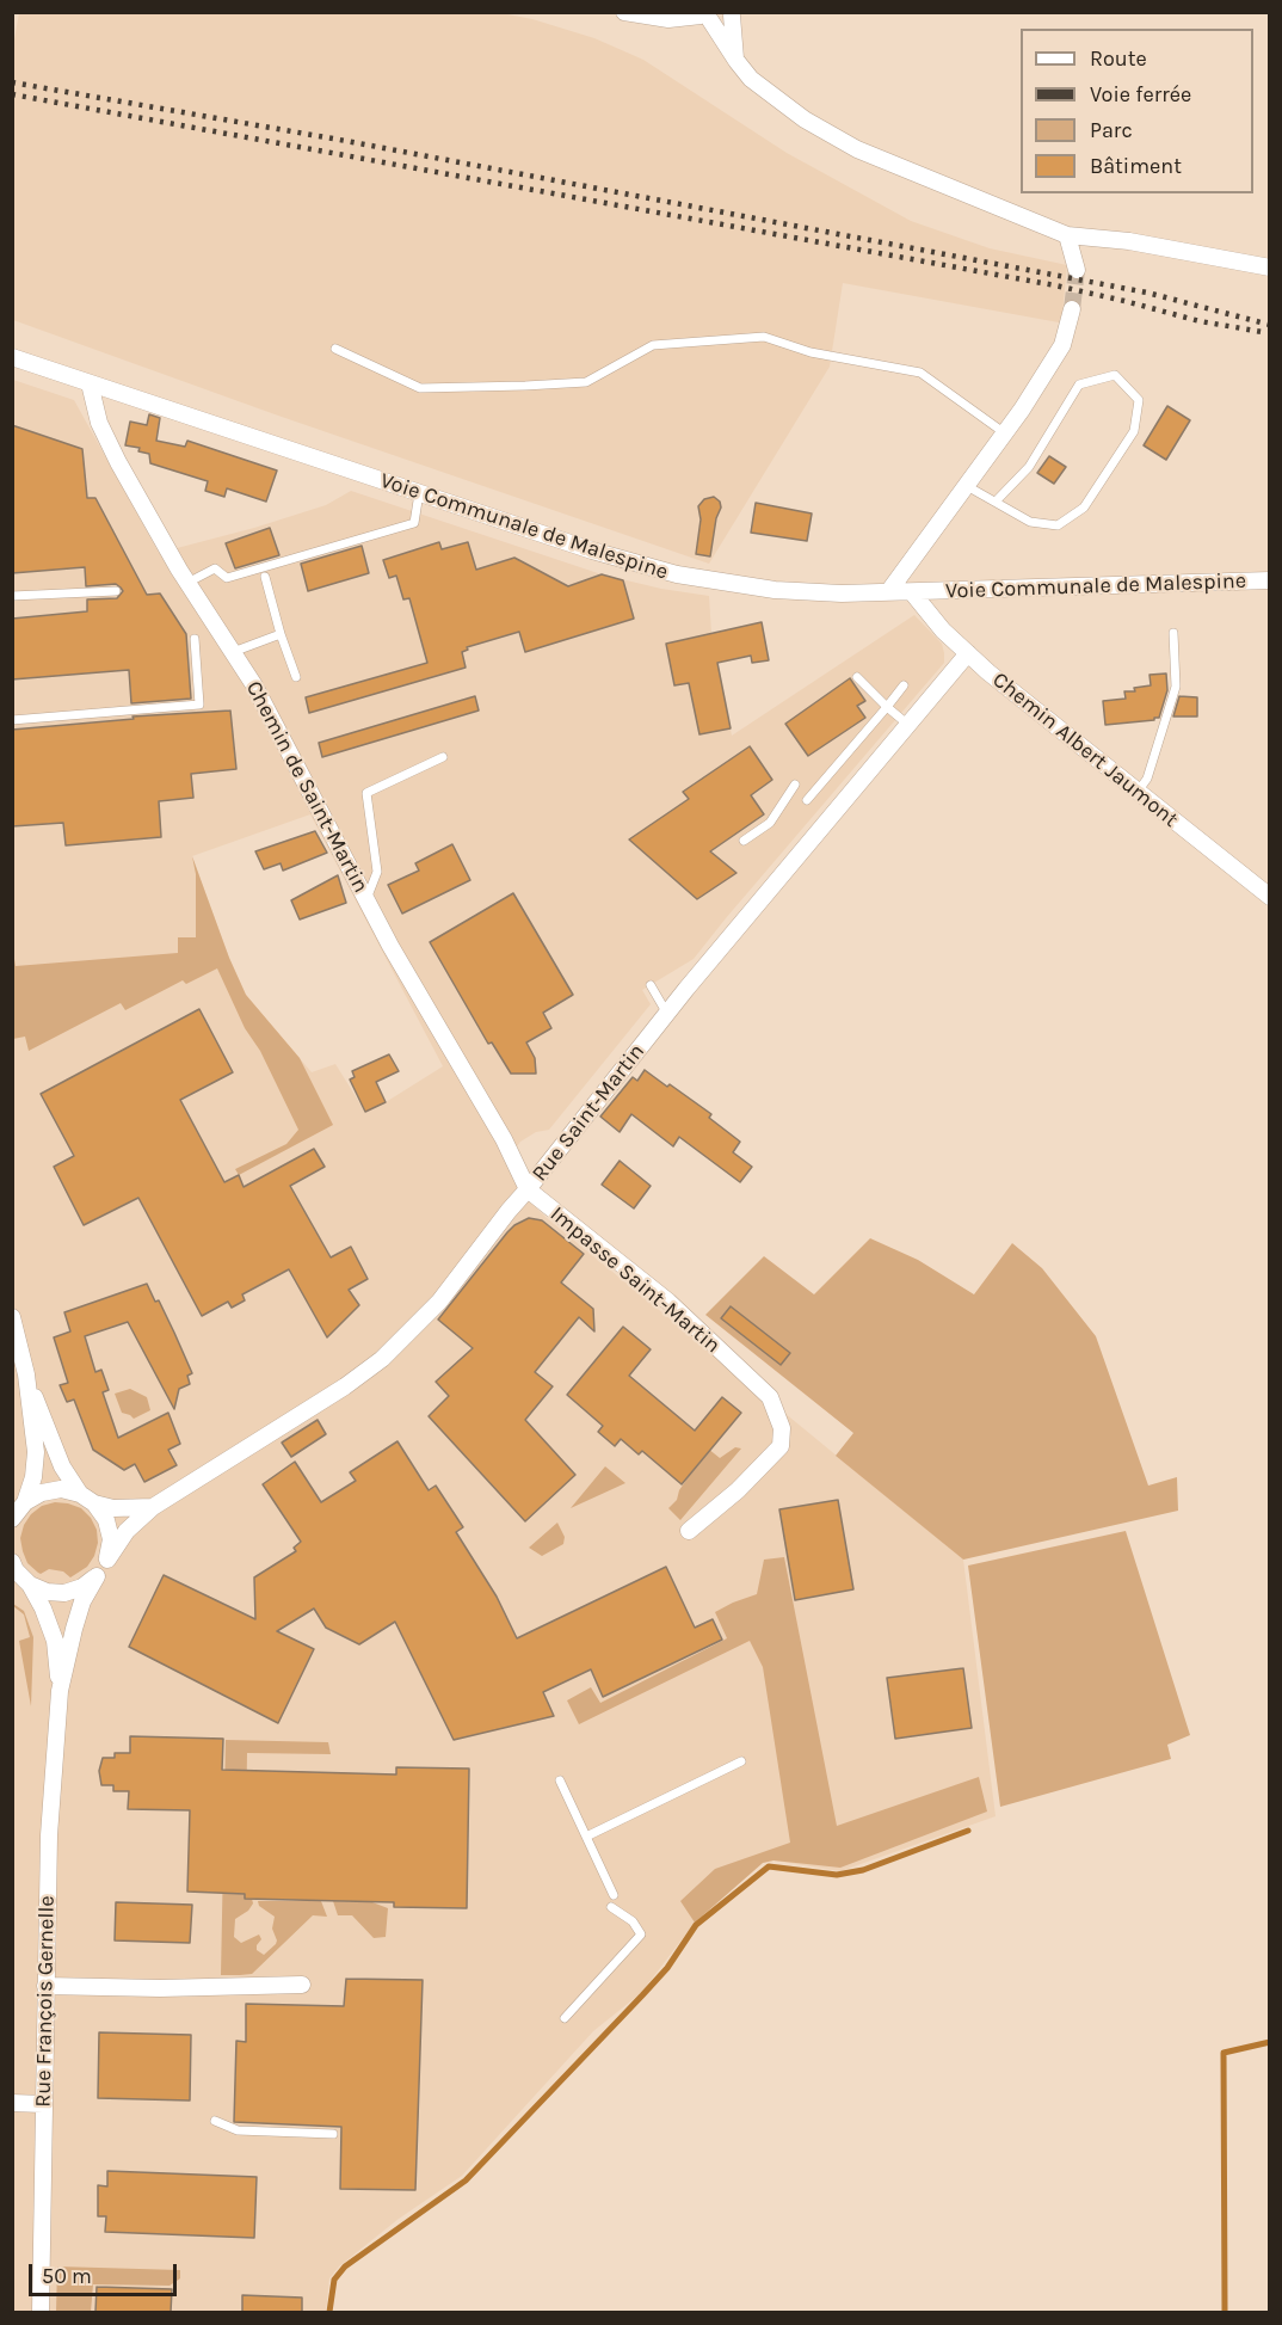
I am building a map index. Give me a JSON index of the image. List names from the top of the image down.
{
  "streets": {
    "street": [
      "Voie Communale de Malespine",
      "Chemin Albert Jaumont",
      "Chemin de Saint-Martin",
      "Rue Saint-Martin",
      "Impasse Saint-Martin",
      "Rue François Gernelle"
    ]
  },
  "crossings": [
    ["Voie Communale de Malespine", "Chemin Albert Jaumont"],
    ["Voie Communale de Malespine", "Chemin de Saint-Martin"],
    ["Chemin Albert Jaumont", "Rue Saint-Martin"],
    ["Chemin de Saint-Martin", "Rue Saint-Martin"],
    ["Chemin de Saint-Martin", "Impasse Saint-Martin"],
    ["Rue Saint-Martin", "Impasse Saint-Martin"],
    ["Rue Saint-Martin", "Rue François Gernelle"]
  ],
  "legend": [
    "Route",
    "Voie ferrée",
    "Parc",
    "Bâtiment"
  ],
  "scale_bar": "50 m"
}
